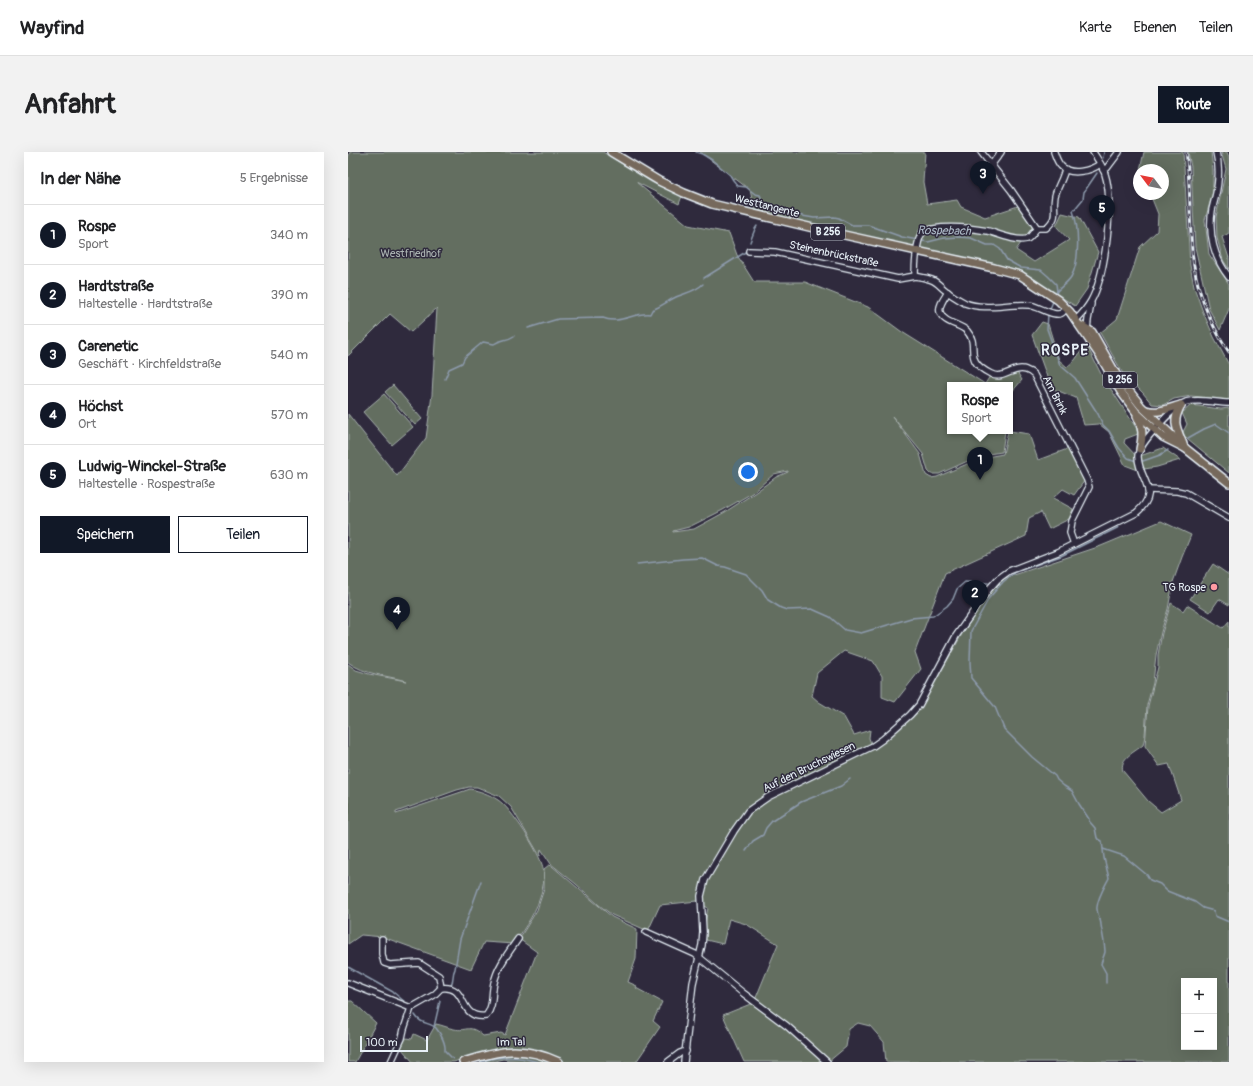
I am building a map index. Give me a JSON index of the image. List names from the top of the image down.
{
  "streets": {
    "main road": ["Westtangente", "B 256", "Im Tal"],
    "street": ["Steinenbrückstraße", "Am Brink", "Auf den Bruchswiesen"]
  },
  "crossings": [
    ["Westtangente", "B 256"],
    ["Steinenbrückstraße", "Am Brink"],
    ["Am Brink", "Auf den Bruchswiesen"]
  ],
  "districts": ["ROSPE"],
  "water": ["Rospebach"],
  "parks": ["Westfriedhof"],
  "places": ["TG Rospe"],
  "scale_bar": "100 m",
  "north": "top left",
  "page": {
    "header": "Wayfind",
    "nav": ["Karte", "Ebenen", "Teilen"],
    "buttons": [
      "Route",
      ["Speichern", "Teilen"]
    ],
    "title": "Anfahrt",
    "heading": ["In der Nähe", "5 Ergebnisse"],
    "pins": [
      "3",
      "5",
      "1",
      "2",
      "4"
    ],
    "list": [
      {
        "mark": "1",
        "name": "Rospe",
        "note": "Sport",
        "value": "340 m"
      },
      {
        "mark": "2",
        "name": "Hardtstraße",
        "note": "Haltestelle · Hardtstraße",
        "value": "390 m"
      },
      {
        "mark": "3",
        "name": "Carenetic",
        "note": "Geschäft · Kirchfeldstraße",
        "value": "540 m"
      },
      {
        "mark": "4",
        "name": "Höchst",
        "note": "Ort",
        "value": "570 m"
      },
      {
        "mark": "5",
        "name": "Ludwig-Winckel-Straße",
        "note": "Haltestelle · Rospestraße",
        "value": "630 m"
      }
    ],
    "popup": ["Rospe", "Sport"],
    "map_buttons": ["+", "−"],
    "scale": "100 m"
  }
}
